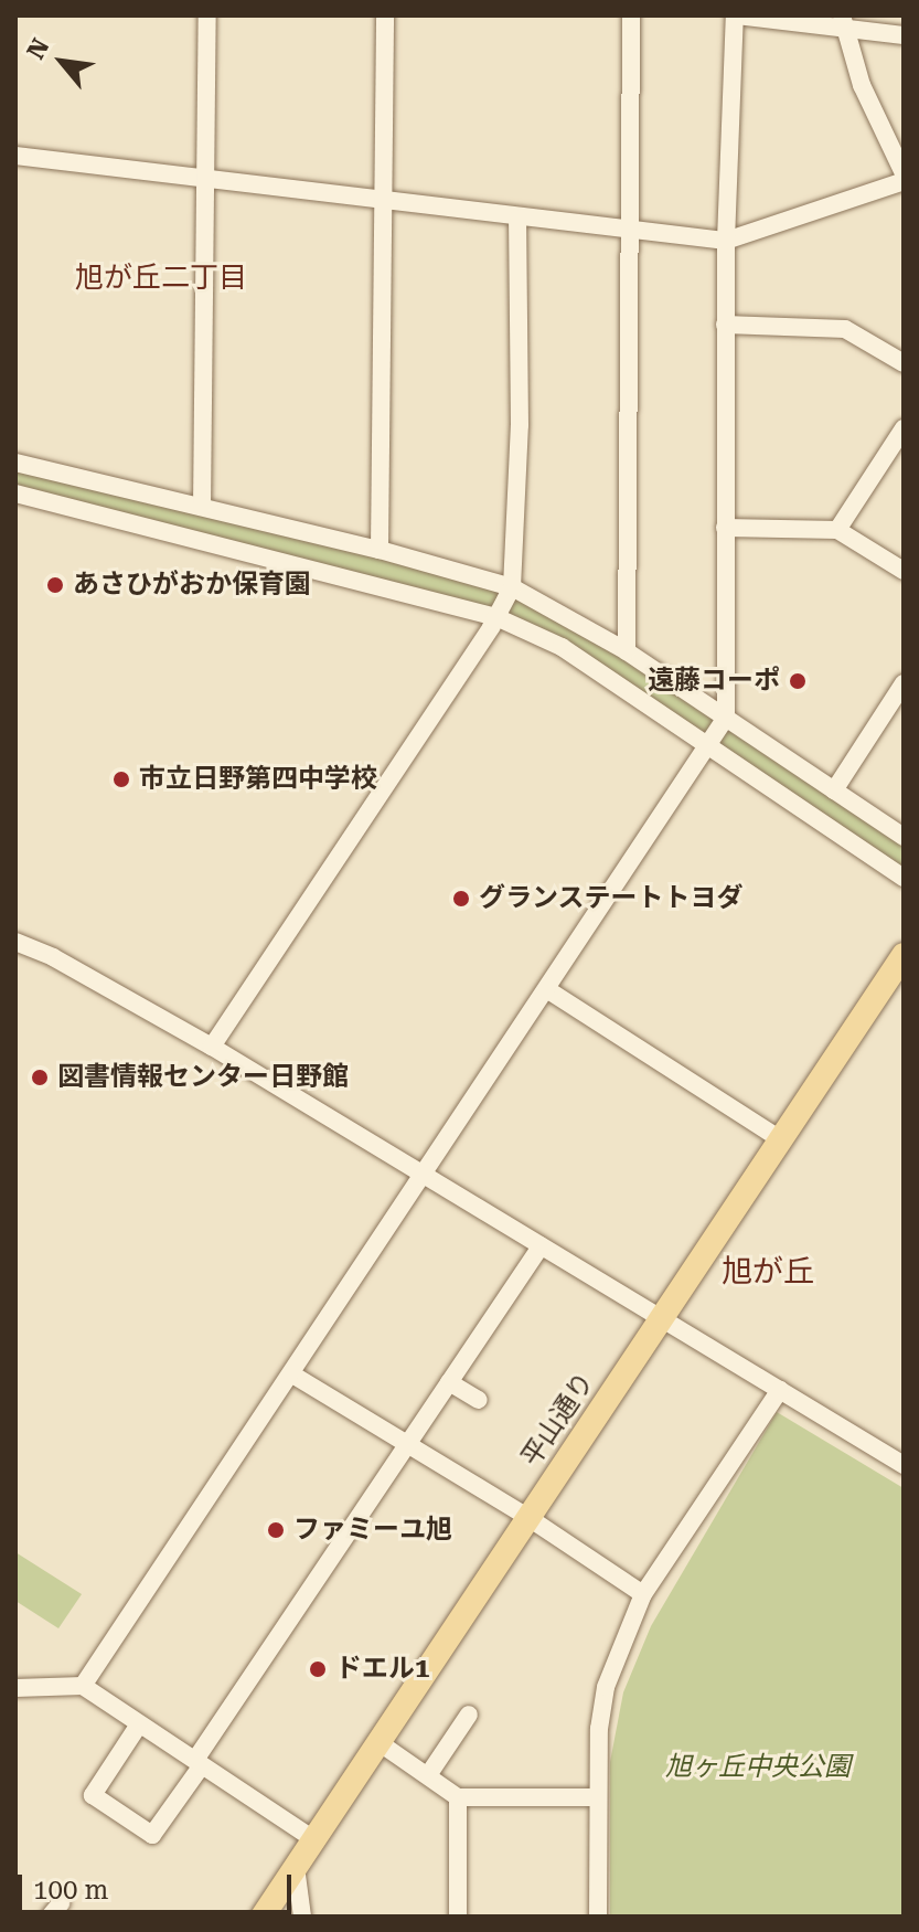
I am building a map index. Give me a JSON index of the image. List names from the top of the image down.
{
  "streets": {
    "main road": ["平山通り"]
  },
  "districts": ["旭が丘二丁目", "旭が丘"],
  "parks": ["旭ヶ丘中央公園"],
  "places": [
    "あさひがおか保育園",
    "遠藤コーポ",
    "市立日野第四中学校",
    "グランステートトヨダ",
    "図書情報センター日野館",
    "ファミーユ旭",
    "ドエル1"
  ],
  "scale_bar": "100 m",
  "north": "top left"
}
